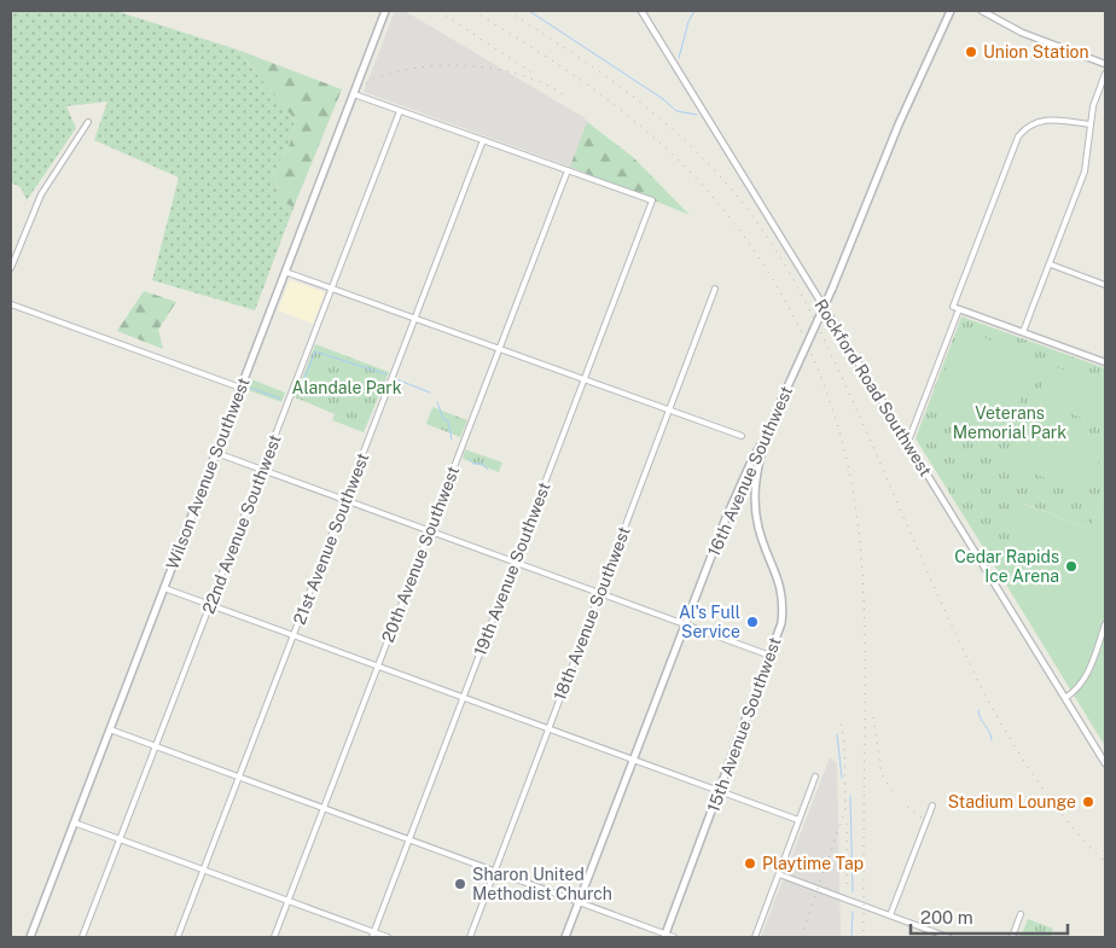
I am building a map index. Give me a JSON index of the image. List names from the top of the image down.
{
  "streets": {
    "main road": ["16th Avenue Southwest", "Wilson Avenue Southwest", "15th Avenue Southwest"],
    "street": [
      "Rockford Road Southwest",
      "22nd Avenue Southwest",
      "21st Avenue Southwest",
      "20th Avenue Southwest",
      "19th Avenue Southwest",
      "18th Avenue Southwest"
    ]
  },
  "crossings": [
    ["16th Avenue Southwest", "15th Avenue Southwest"],
    ["20th Avenue Southwest", "19th Avenue Southwest"]
  ],
  "parks": ["Alandale Park", "Veterans Memorial Park"],
  "places": [
    "Union Station",
    "Cedar Rapids Ice Arena",
    "Al's Full Service",
    "Stadium Lounge",
    "Playtime Tap",
    "Sharon United Methodist Church"
  ],
  "scale_bar": "200 m"
}
